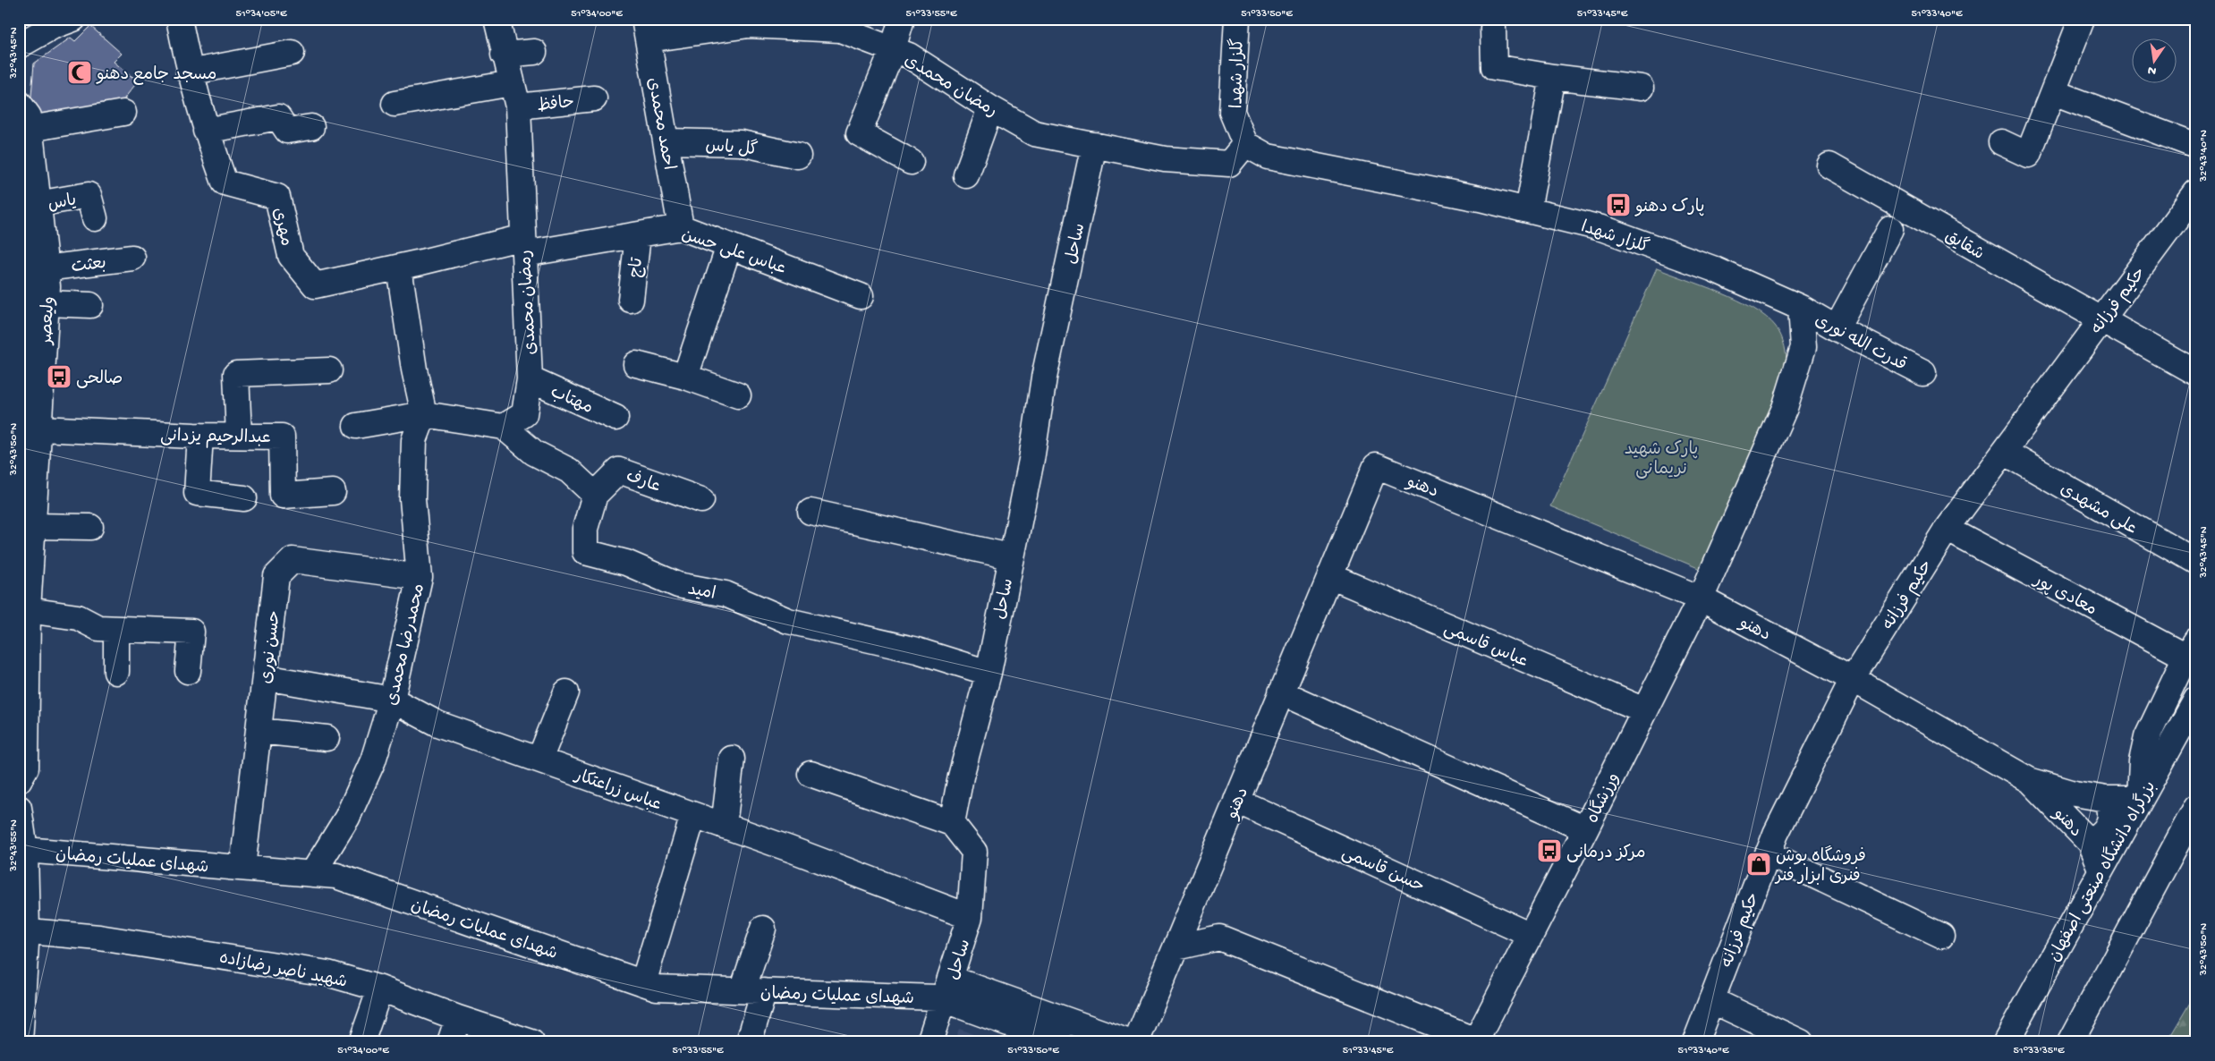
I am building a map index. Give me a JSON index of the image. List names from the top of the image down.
{
  "streets": {
    "main road": [
      "گلزار شهدا",
      "رمضان محمدی",
      "حافظ",
      "احمد محمدی",
      "گل یاس",
      "یاس",
      "مهری",
      "ساحل",
      "شقایق",
      "عباس علی حسن",
      "بعثت",
      "تاج",
      "حکیم فرزانه",
      "ولیعصر",
      "قدرت الله نوری",
      "مهتاب",
      "عبدالرحیم یزدانی",
      "عارف",
      "دهنو",
      "علی مشهدی",
      "امید",
      "معادی پور",
      "عباس قاسمی",
      "محمدرضا محمدی",
      "حسن نوری",
      "عباس زراعتکار",
      "ورزشگاه",
      "شهدای عملیات رمضان",
      "حسن قاسمی",
      "بزرگراه دانشگاه صنعتی اصفهان",
      "شهید ناصر رضازاده"
    ]
  },
  "crossings": [
    ["گلزار شهدا", "رمضان محمدی"],
    ["گلزار شهدا", "قدرت الله نوری"],
    ["رمضان محمدی", "حافظ"],
    ["رمضان محمدی", "احمد محمدی"],
    ["رمضان محمدی", "مهری"],
    ["رمضان محمدی", "ساحل"],
    ["رمضان محمدی", "عباس علی حسن"],
    ["رمضان محمدی", "مهتاب"],
    ["احمد محمدی", "گل یاس"],
    ["احمد محمدی", "عباس علی حسن"],
    ["یاس", "ولیعصر"],
    ["مهری", "عباس علی حسن"],
    ["ساحل", "امید"],
    ["ساحل", "عباس زراعتکار"],
    ["ساحل", "شهدای عملیات رمضان"],
    ["شقایق", "حکیم فرزانه"],
    ["عباس علی حسن", "تاج"],
    ["بعثت", "ولیعصر"],
    ["حکیم فرزانه", "دهنو"],
    ["حکیم فرزانه", "علی مشهدی"],
    ["حکیم فرزانه", "معادی پور"],
    ["ولیعصر", "عبدالرحیم یزدانی"],
    ["عارف", "امید"],
    ["دهنو", "عباس قاسمی"],
    ["دهنو", "ورزشگاه"],
    ["دهنو", "حسن قاسمی"],
    ["دهنو", "بزرگراه دانشگاه صنعتی اصفهان"],
    ["عباس قاسمی", "ورزشگاه"],
    ["محمدرضا محمدی", "حسن نوری"],
    ["محمدرضا محمدی", "عباس زراعتکار"],
    ["محمدرضا محمدی", "شهدای عملیات رمضان"],
    ["حسن نوری", "عباس زراعتکار"],
    ["حسن نوری", "شهدای عملیات رمضان"],
    ["ورزشگاه", "حسن قاسمی"]
  ],
  "parks": ["پارک شهید نریمانی"],
  "places": {
    "mosque": ["مسجد جامع دهنو"],
    "bus stop": ["پارک دهنو", "صالحی", "مرکز درمانی"],
    "shop": ["فروشگاه بوش فنری ابزار فنر"]
  },
  "north": "bottom",
  "coordinates": [
    "51°34'05\"E",
    "51°34'00\"E",
    "51°33'55\"E",
    "51°33'50\"E",
    "51°33'45\"E",
    "51°33'40\"E",
    "32°43'45\"N",
    "32°43'40\"N",
    "32°43'50\"N",
    "32°43'55\"N",
    "51°33'35\"E"
  ]
}
